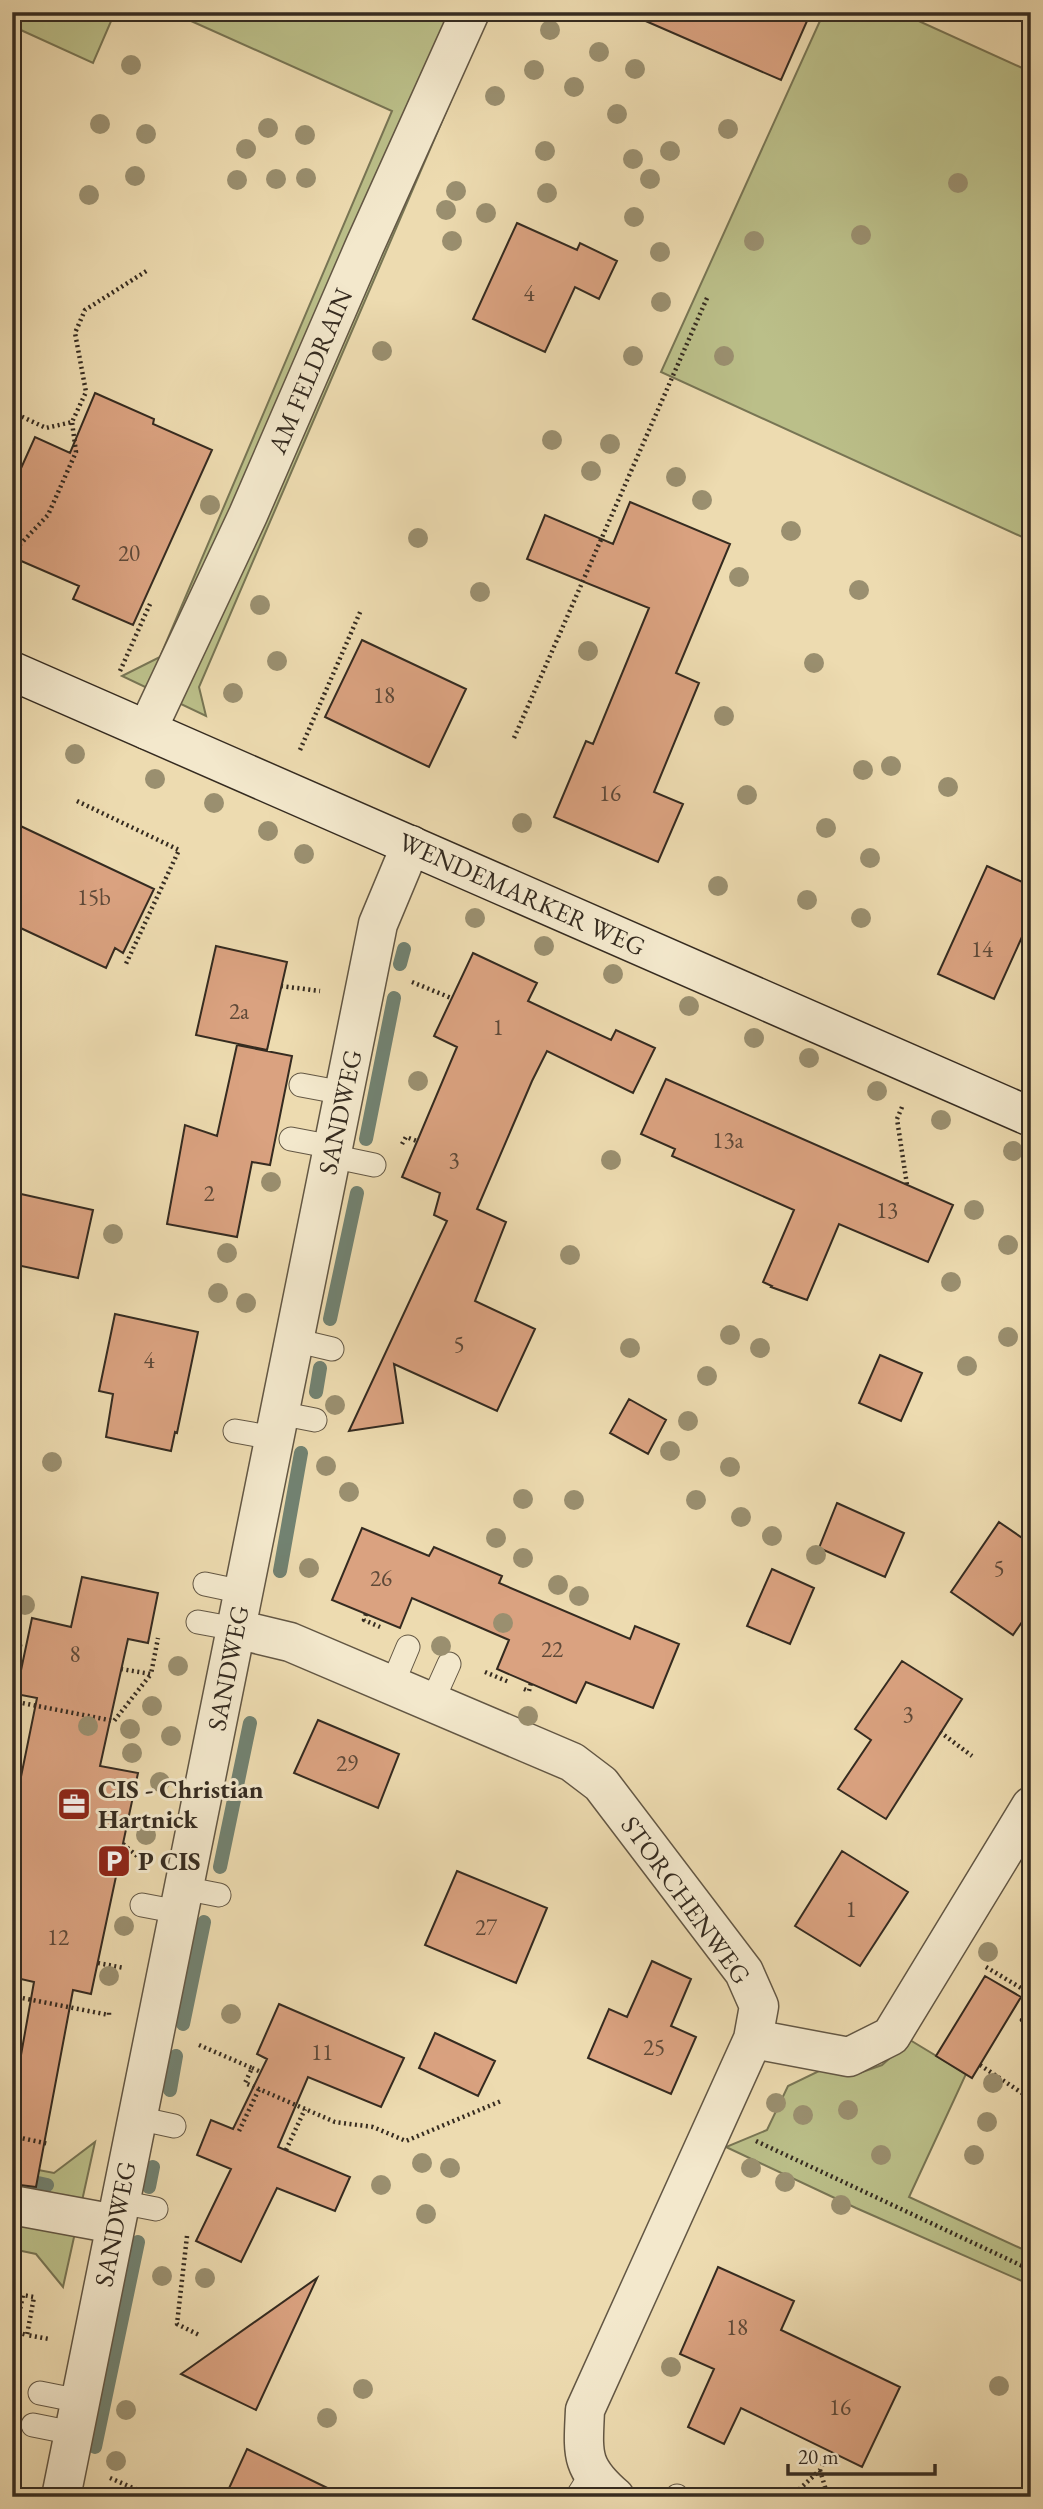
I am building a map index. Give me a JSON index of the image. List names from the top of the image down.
{
  "streets": {
    "street": [
      "AM FELDRAIN",
      "WENDEMARKER WEG",
      "SANDWEG",
      "STORCHENWEG"
    ]
  },
  "crossings": [
    ["AM FELDRAIN", "WENDEMARKER WEG"],
    ["WENDEMARKER WEG", "SANDWEG"],
    ["SANDWEG", "STORCHENWEG"]
  ],
  "places": {
    "office": ["CIS - Christian Hartnick"],
    "parking": ["P CIS"]
  },
  "house_numbers": [
    "4",
    "20",
    "18",
    "16",
    "15b",
    "14",
    "2a",
    "1",
    "13a",
    "3",
    "2",
    "13",
    "5",
    "4",
    "5",
    "26",
    "22",
    "8",
    "3",
    "29",
    "1",
    "27",
    "12",
    "25",
    "11",
    "18",
    "16"
  ],
  "scale_bar": "20 m"
}
